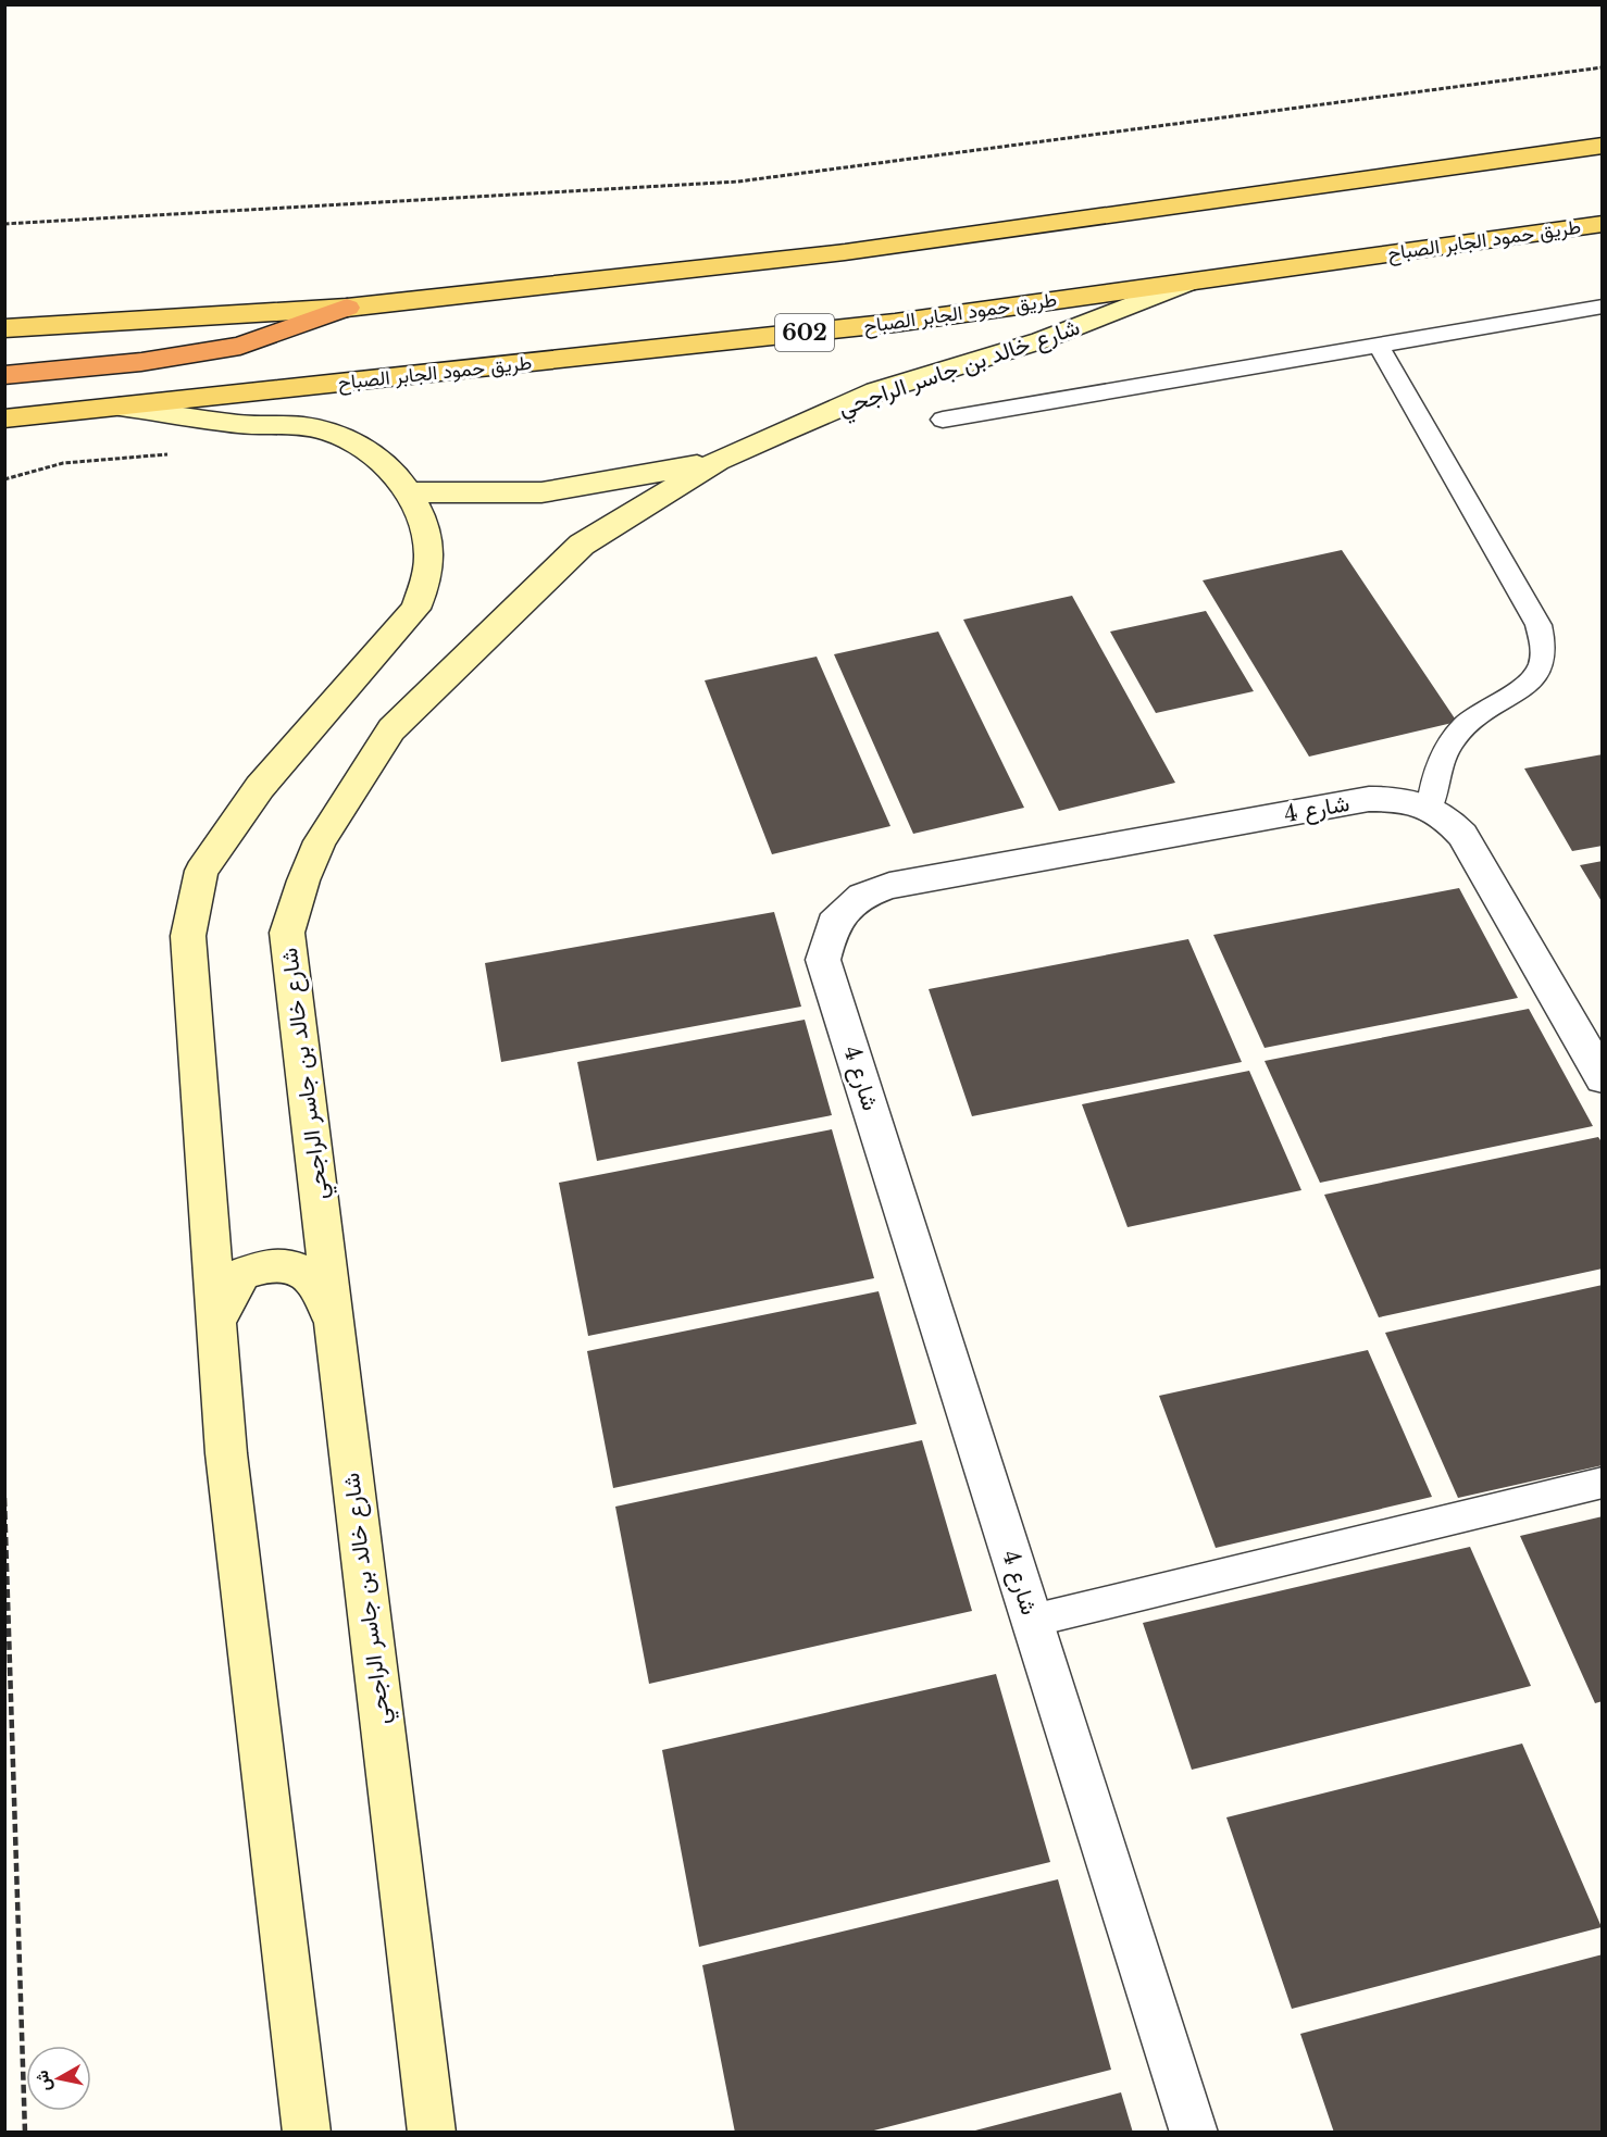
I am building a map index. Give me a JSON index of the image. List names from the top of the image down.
{
  "streets": {
    "main road": ["طريق حمود الجابر الصباح", "602"],
    "street": ["شارع خالد بن جاسر الراجحي", "شارع 4"]
  },
  "crossings": [
    ["طريق حمود الجابر الصباح", "شارع خالد بن جاسر الراجحي"]
  ],
  "north": "left"
}
